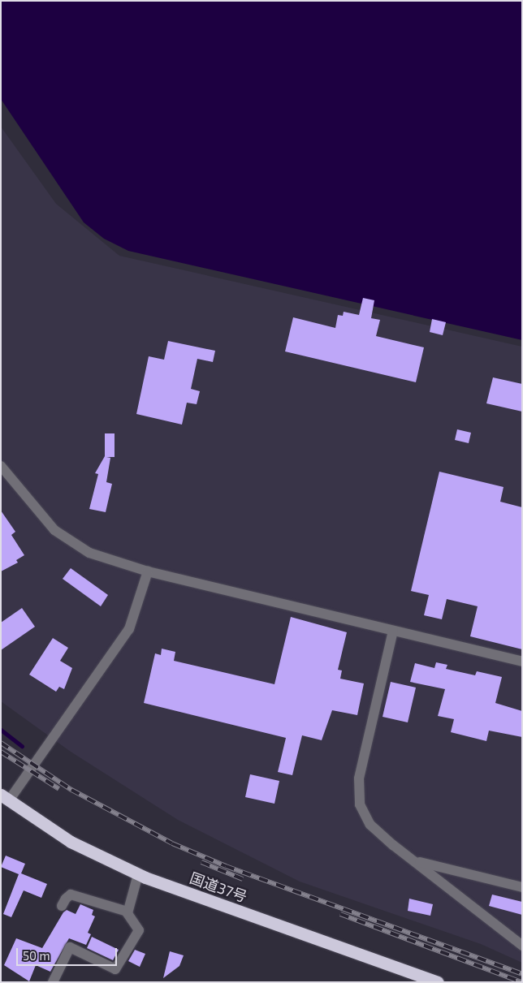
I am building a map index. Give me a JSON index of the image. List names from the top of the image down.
{
  "streets": {
    "highway": ["国道37号"]
  },
  "scale_bar": "50 m"
}
